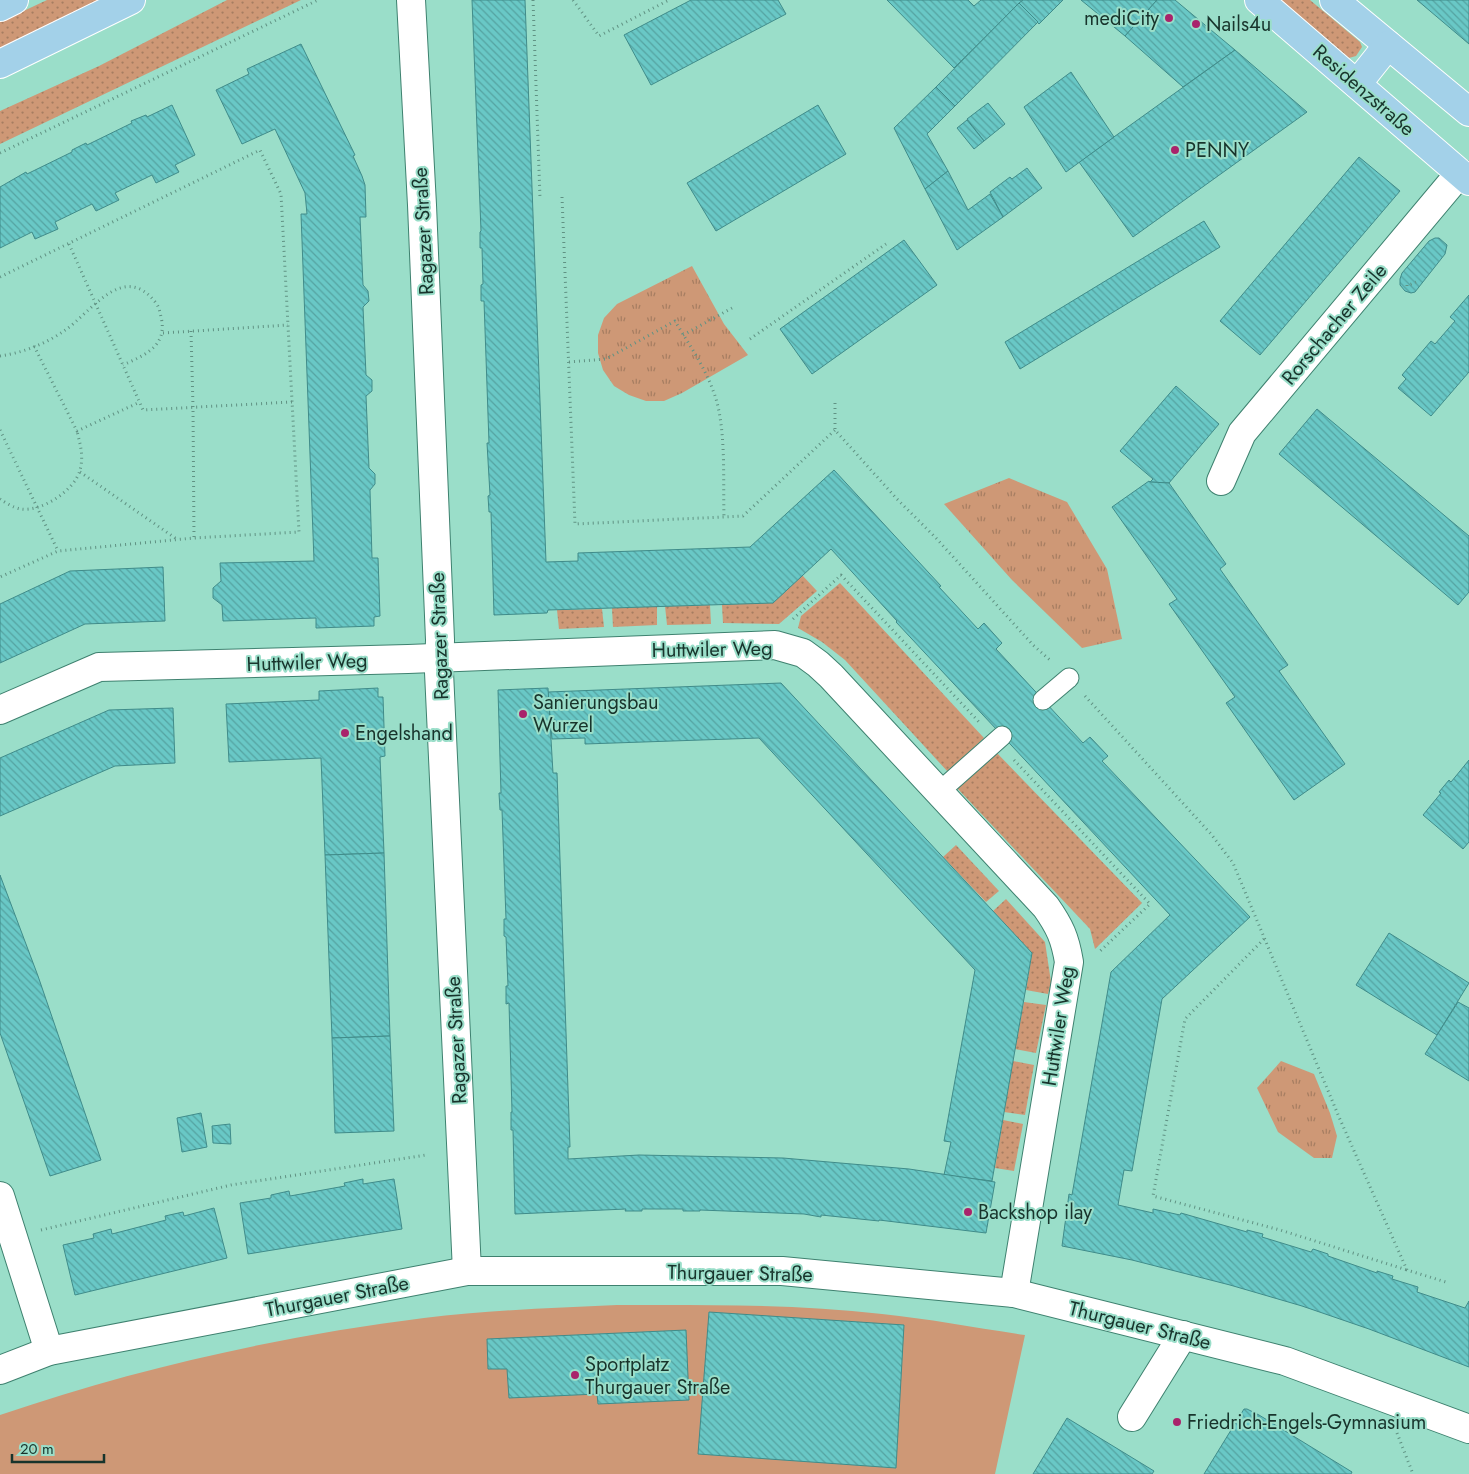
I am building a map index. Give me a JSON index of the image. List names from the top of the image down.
{
  "streets": {
    "main road": ["Residenzstraße"],
    "street": [
      "Ragazer Straße",
      "Rorschacher Zeile",
      "Huttwiler Weg",
      "Thurgauer Straße"
    ]
  },
  "crossings": [
    ["Residenzstraße", "Rorschacher Zeile"],
    ["Ragazer Straße", "Huttwiler Weg"],
    ["Ragazer Straße", "Thurgauer Straße"],
    ["Huttwiler Weg", "Thurgauer Straße"]
  ],
  "places": [
    "mediCity",
    "Nails4u",
    "PENNY",
    "Sanierungsbau Wurzel",
    "Engelshand",
    "Backshop ilay",
    "Sportplatz Thurgauer Straße",
    "Friedrich-Engels-Gymnasium"
  ],
  "scale_bar": "20 m"
}
